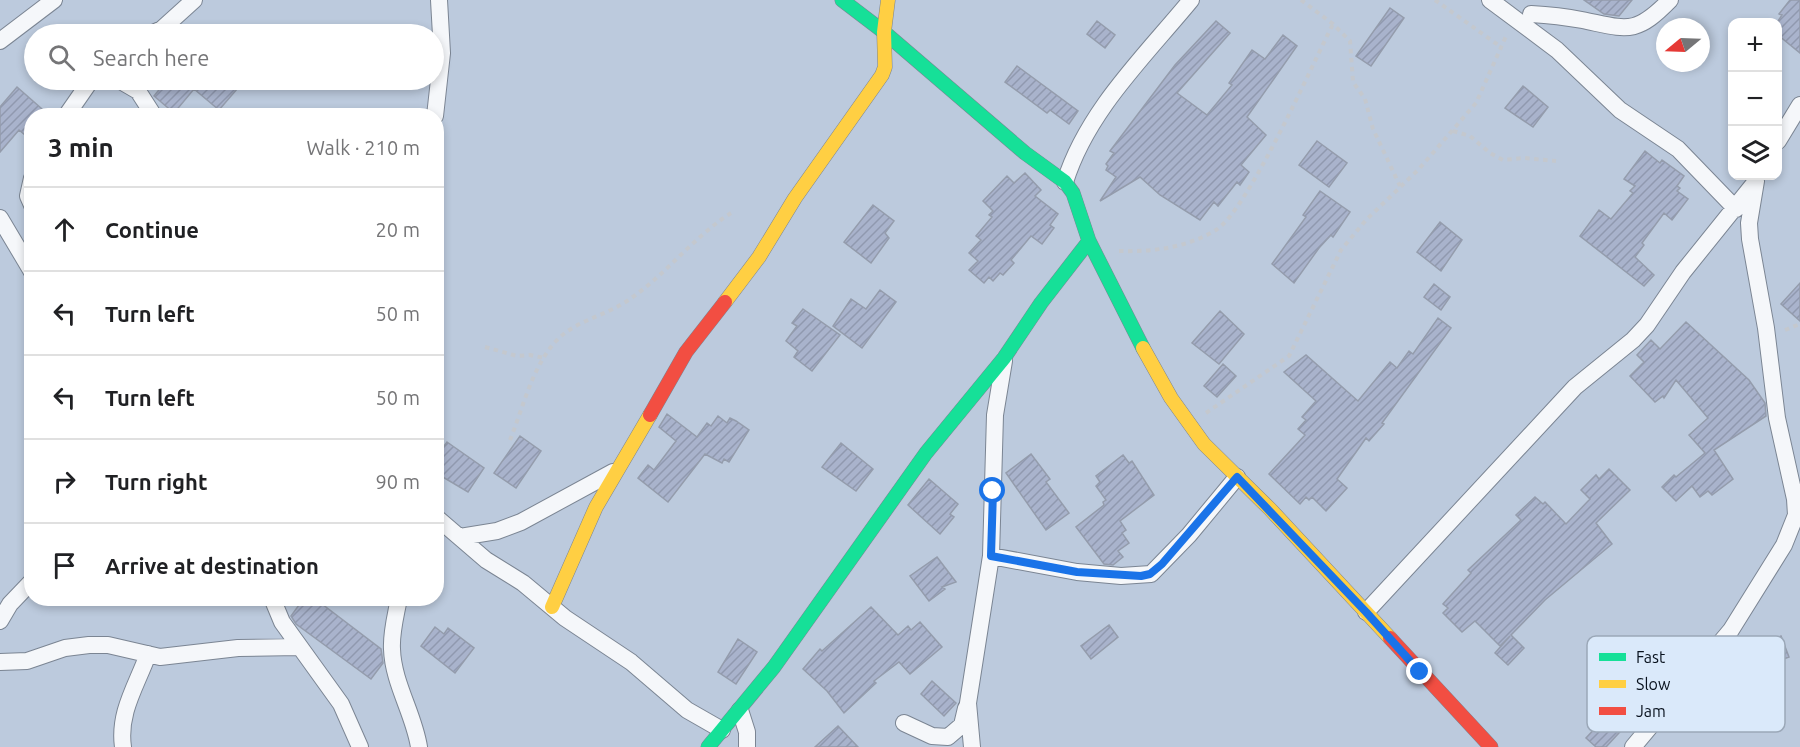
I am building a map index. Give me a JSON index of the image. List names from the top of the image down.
{
  "legend": ["Fast", "Slow", "Jam"],
  "north": "left",
  "page": {
    "map_buttons": ["+", "−"],
    "search": "Search here",
    "heading": ["3 min", "Walk · 210 m"],
    "list": [
      ["Continue", "20 m"],
      ["Turn left", "50 m"],
      ["Turn left", "50 m"],
      ["Turn right", "90 m"],
      "Arrive at destination"
    ]
  }
}
